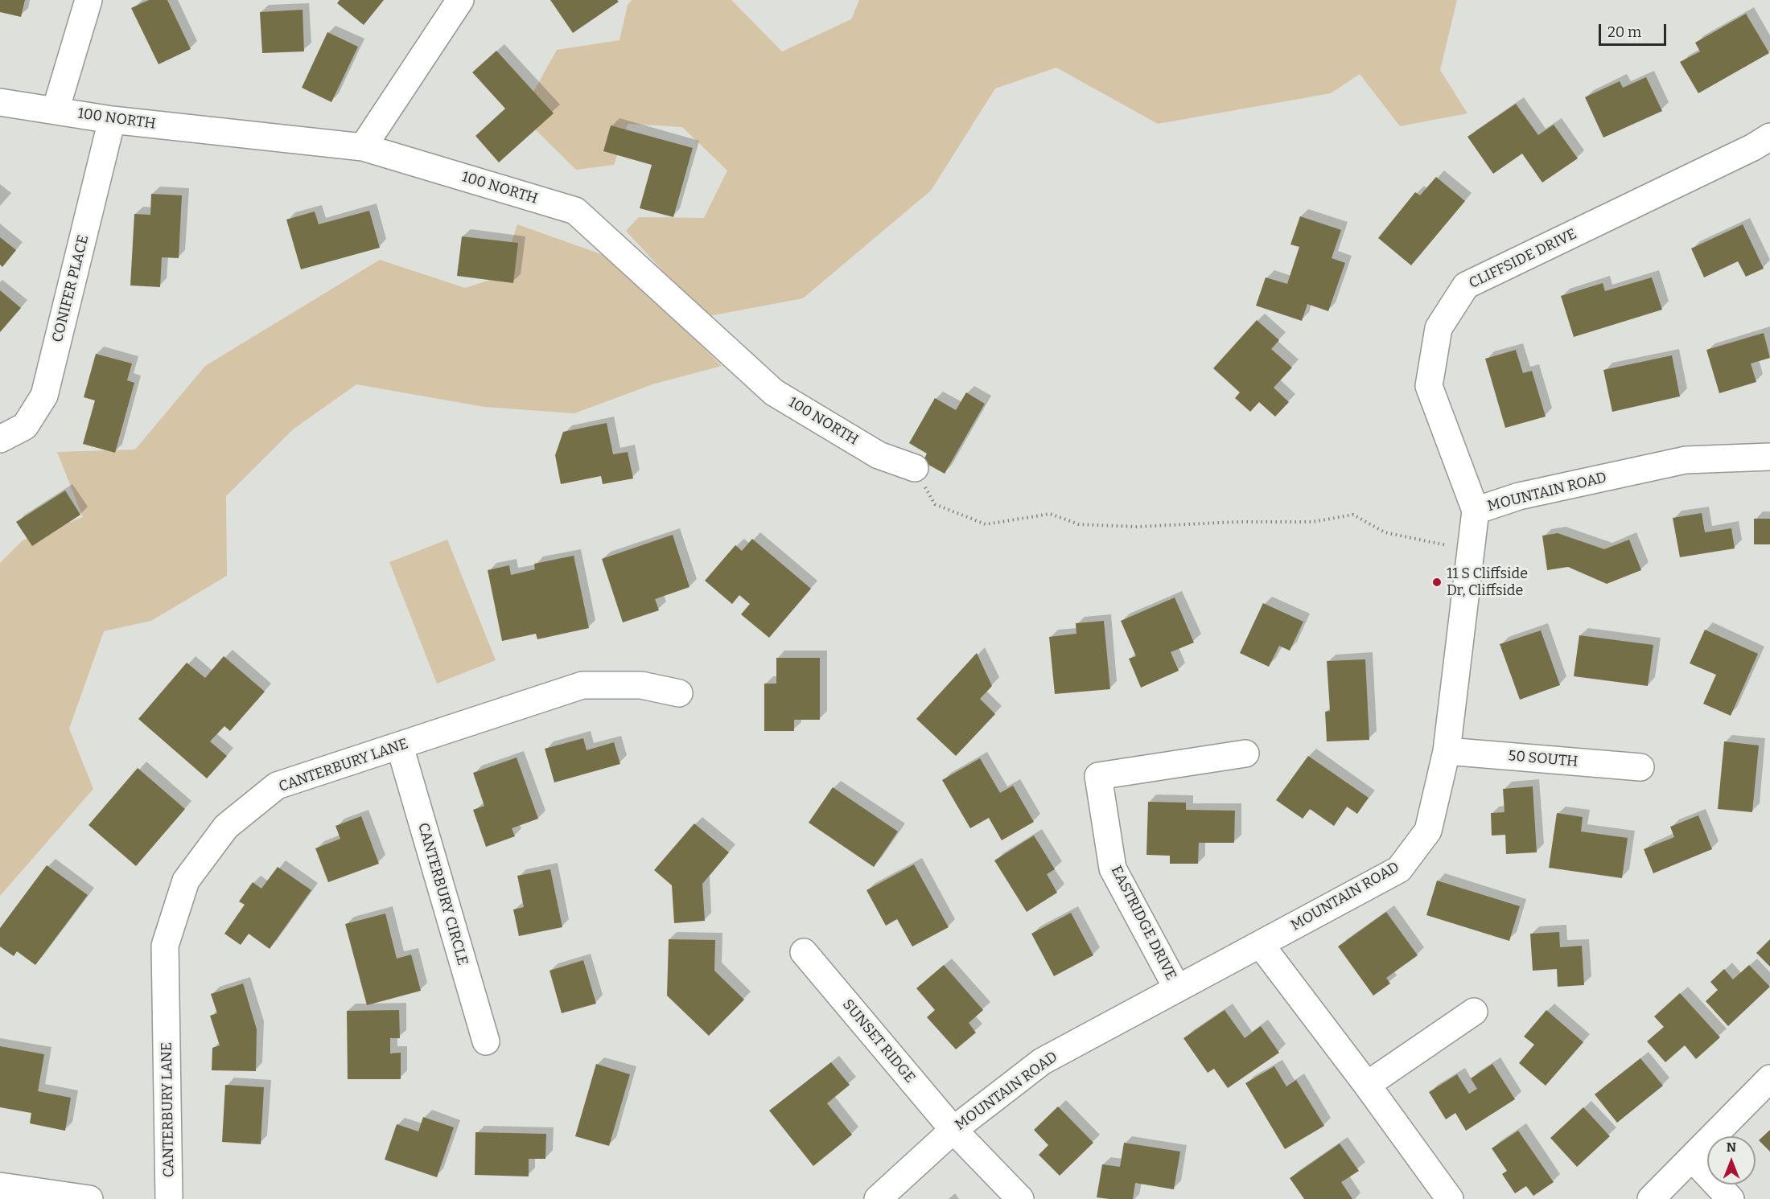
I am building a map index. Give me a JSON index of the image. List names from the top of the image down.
{
  "streets": {
    "street": [
      "100 NORTH",
      "CLIFFSIDE DRIVE",
      "CONIFER PLACE",
      "MOUNTAIN ROAD",
      "50 SOUTH",
      "CANTERBURY LANE",
      "CANTERBURY CIRCLE",
      "EASTRIDGE DRIVE",
      "SUNSET RIDGE"
    ]
  },
  "crossings": [
    ["100 NORTH", "CONIFER PLACE"],
    ["CLIFFSIDE DRIVE", "MOUNTAIN ROAD"],
    ["MOUNTAIN ROAD", "50 SOUTH"],
    ["MOUNTAIN ROAD", "EASTRIDGE DRIVE"],
    ["MOUNTAIN ROAD", "SUNSET RIDGE"],
    ["CANTERBURY LANE", "CANTERBURY CIRCLE"]
  ],
  "places": ["11 S Cliffside Dr, Cliffside"],
  "scale_bar": "20 m",
  "north": "top"
}
